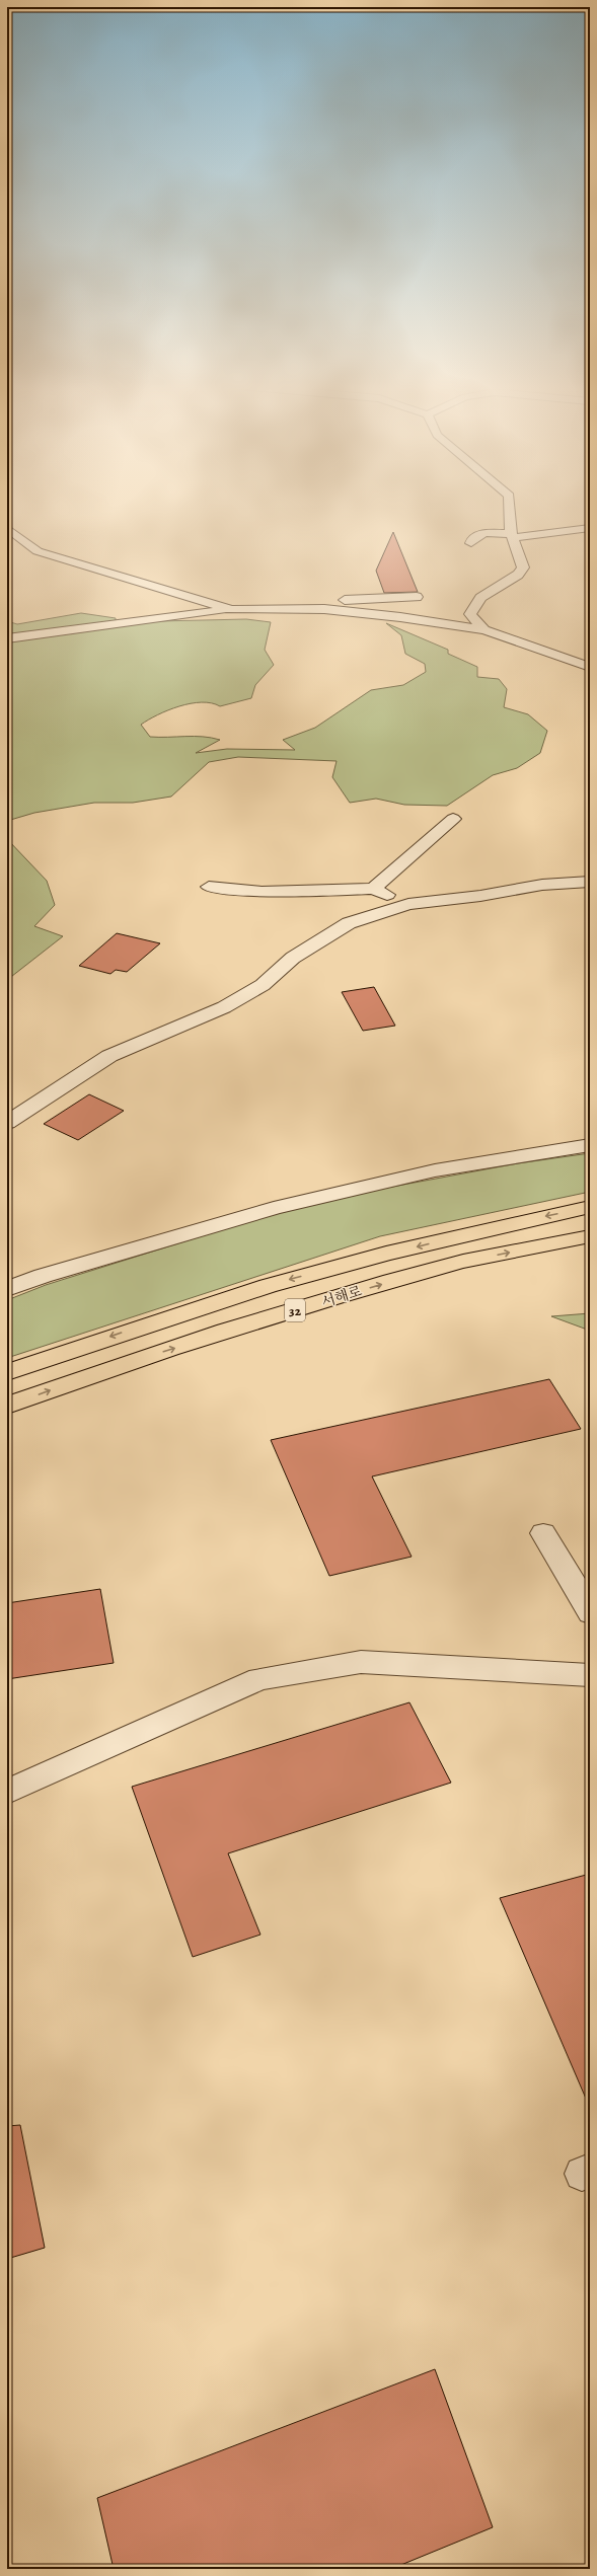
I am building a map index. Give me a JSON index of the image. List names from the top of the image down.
{
  "streets": {
    "highway": ["서해로", "32"]
  }
}
